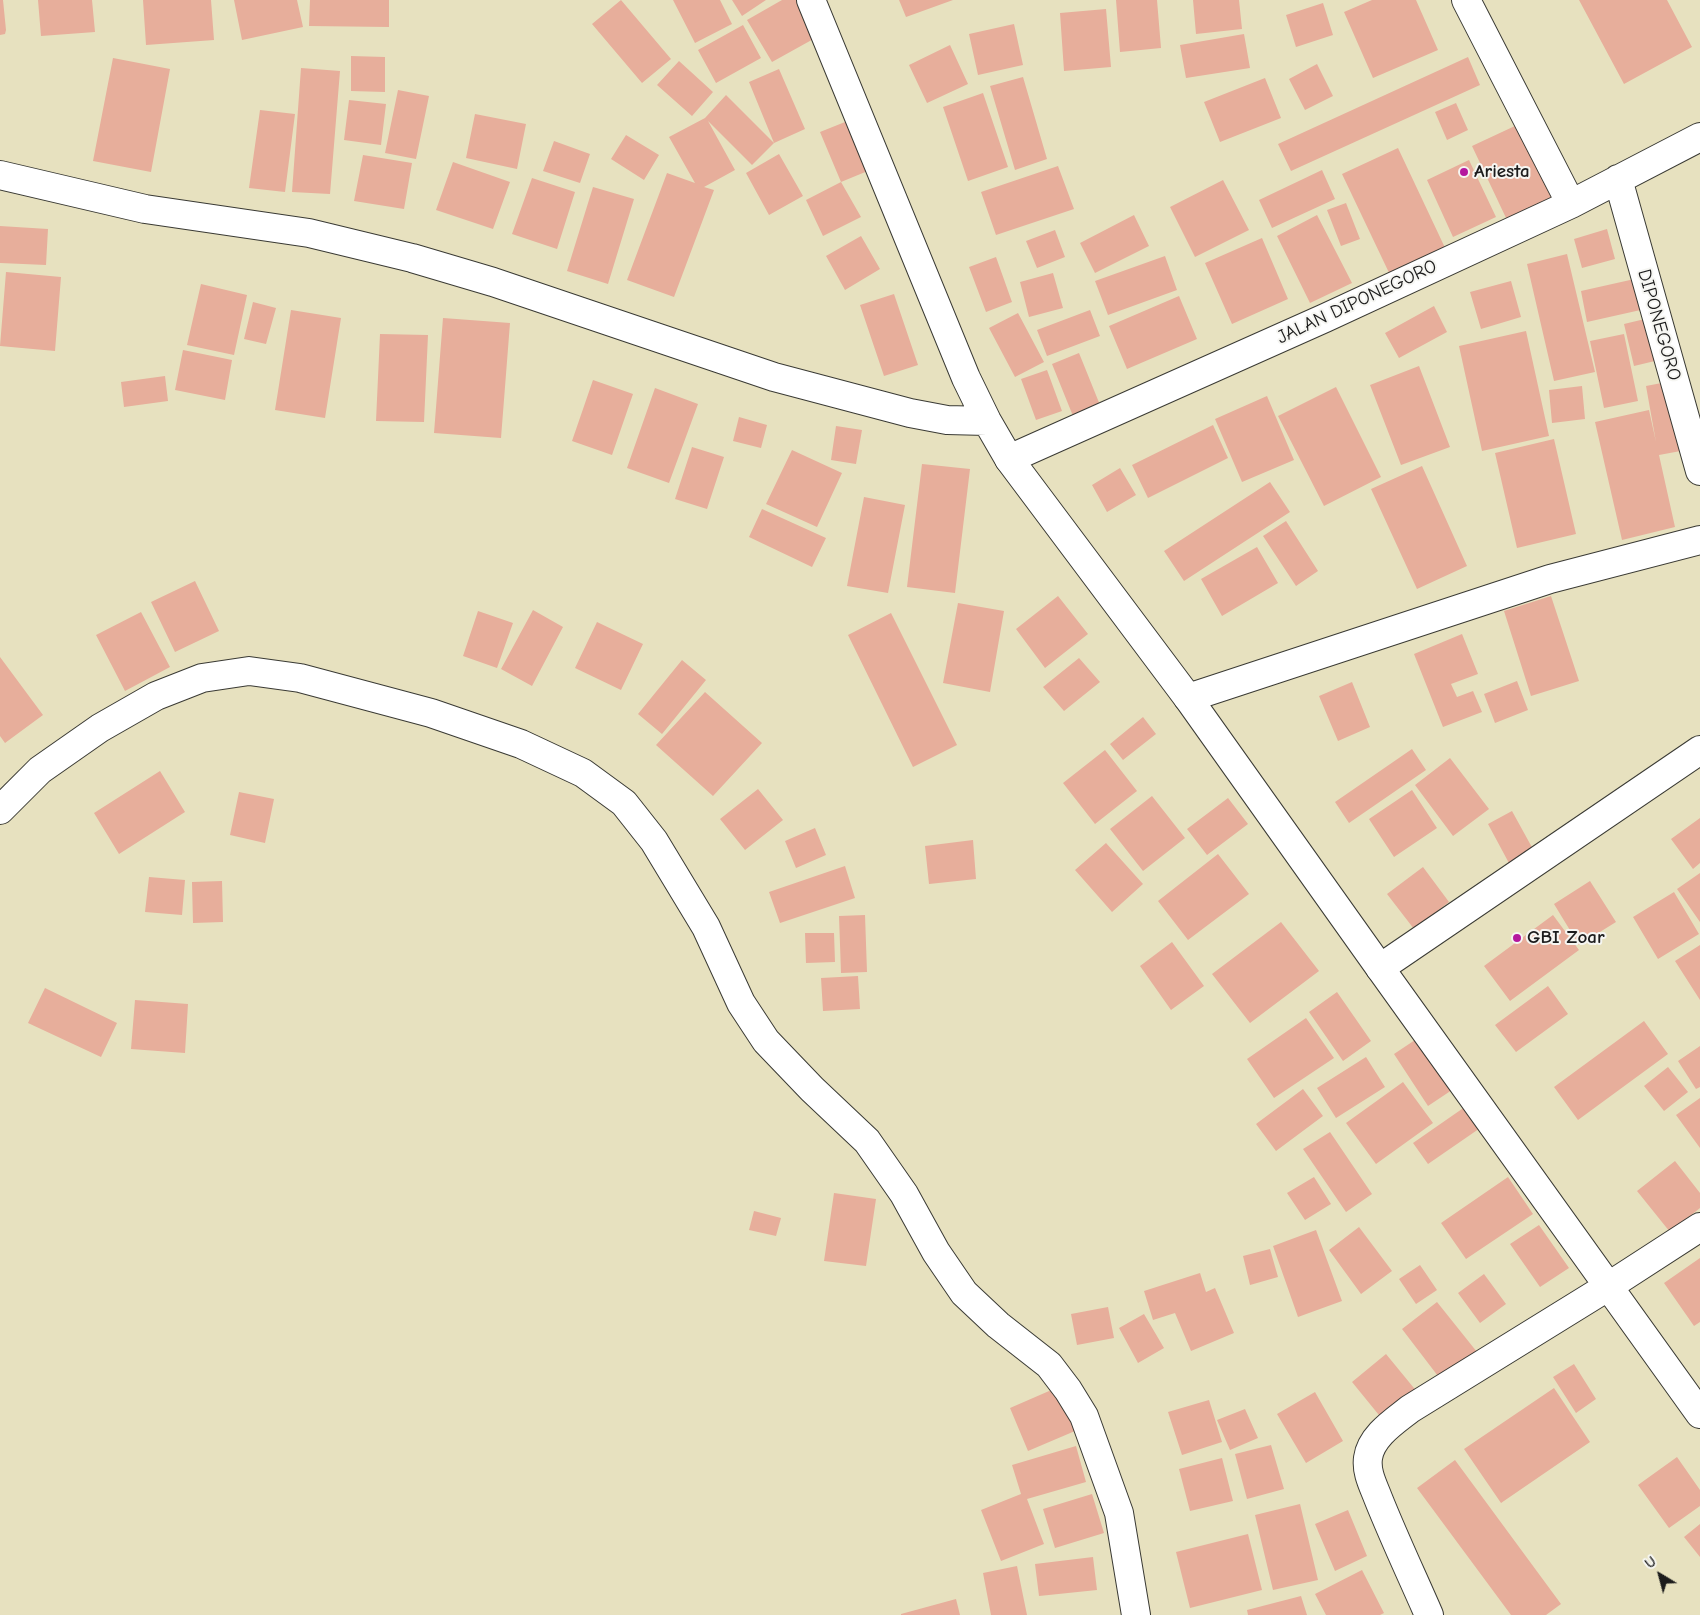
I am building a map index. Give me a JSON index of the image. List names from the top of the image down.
{
  "streets": {
    "street": ["JALAN DIPONEGORO", "DIPONEGORO"]
  },
  "crossings": [
    ["JALAN DIPONEGORO", "DIPONEGORO"]
  ],
  "places": ["Ariesta", "GBI Zoar"],
  "north": "top left"
}
